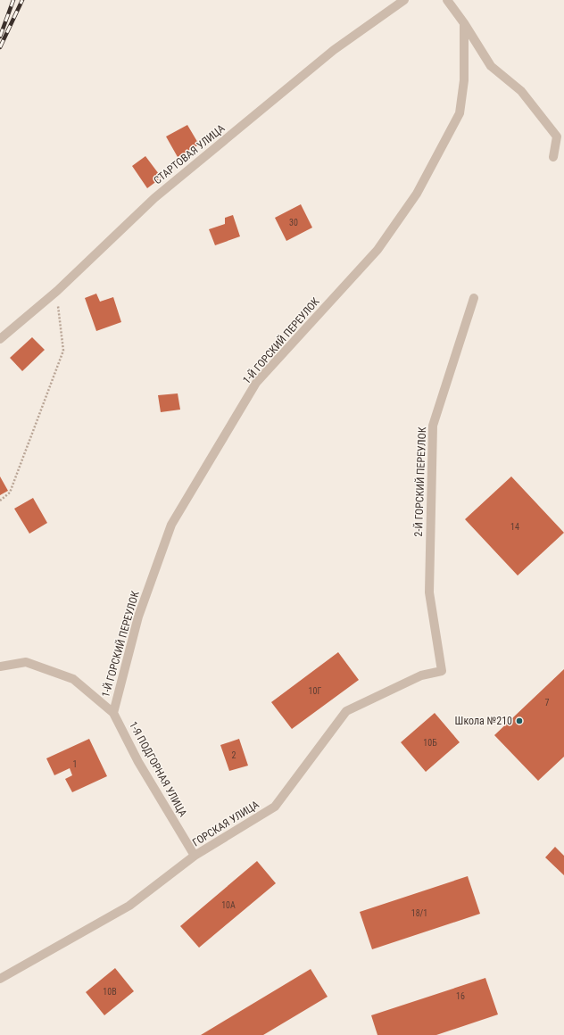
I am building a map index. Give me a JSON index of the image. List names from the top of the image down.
{
  "streets": {
    "street": [
      "СТАРТОВАЯ УЛИЦА",
      "1-Й ГОРСКИЙ ПЕРЕУЛОК",
      "2-Й ГОРСКИЙ ПЕРЕУЛОК",
      "1-Я ПОДГОРНАЯ УЛИЦА",
      "ГОРСКАЯ УЛИЦА"
    ]
  },
  "crossings": [
    ["1-Й ГОРСКИЙ ПЕРЕУЛОК", "1-Я ПОДГОРНАЯ УЛИЦА"],
    ["2-Й ГОРСКИЙ ПЕРЕУЛОК", "ГОРСКАЯ УЛИЦА"],
    ["1-Я ПОДГОРНАЯ УЛИЦА", "ГОРСКАЯ УЛИЦА"]
  ],
  "places": ["Школа №210"],
  "house_numbers": [
    "30",
    "14",
    "10Г",
    "7",
    "10Б",
    "2",
    "1",
    "10А",
    "18/1",
    "10В",
    "16"
  ]
}
